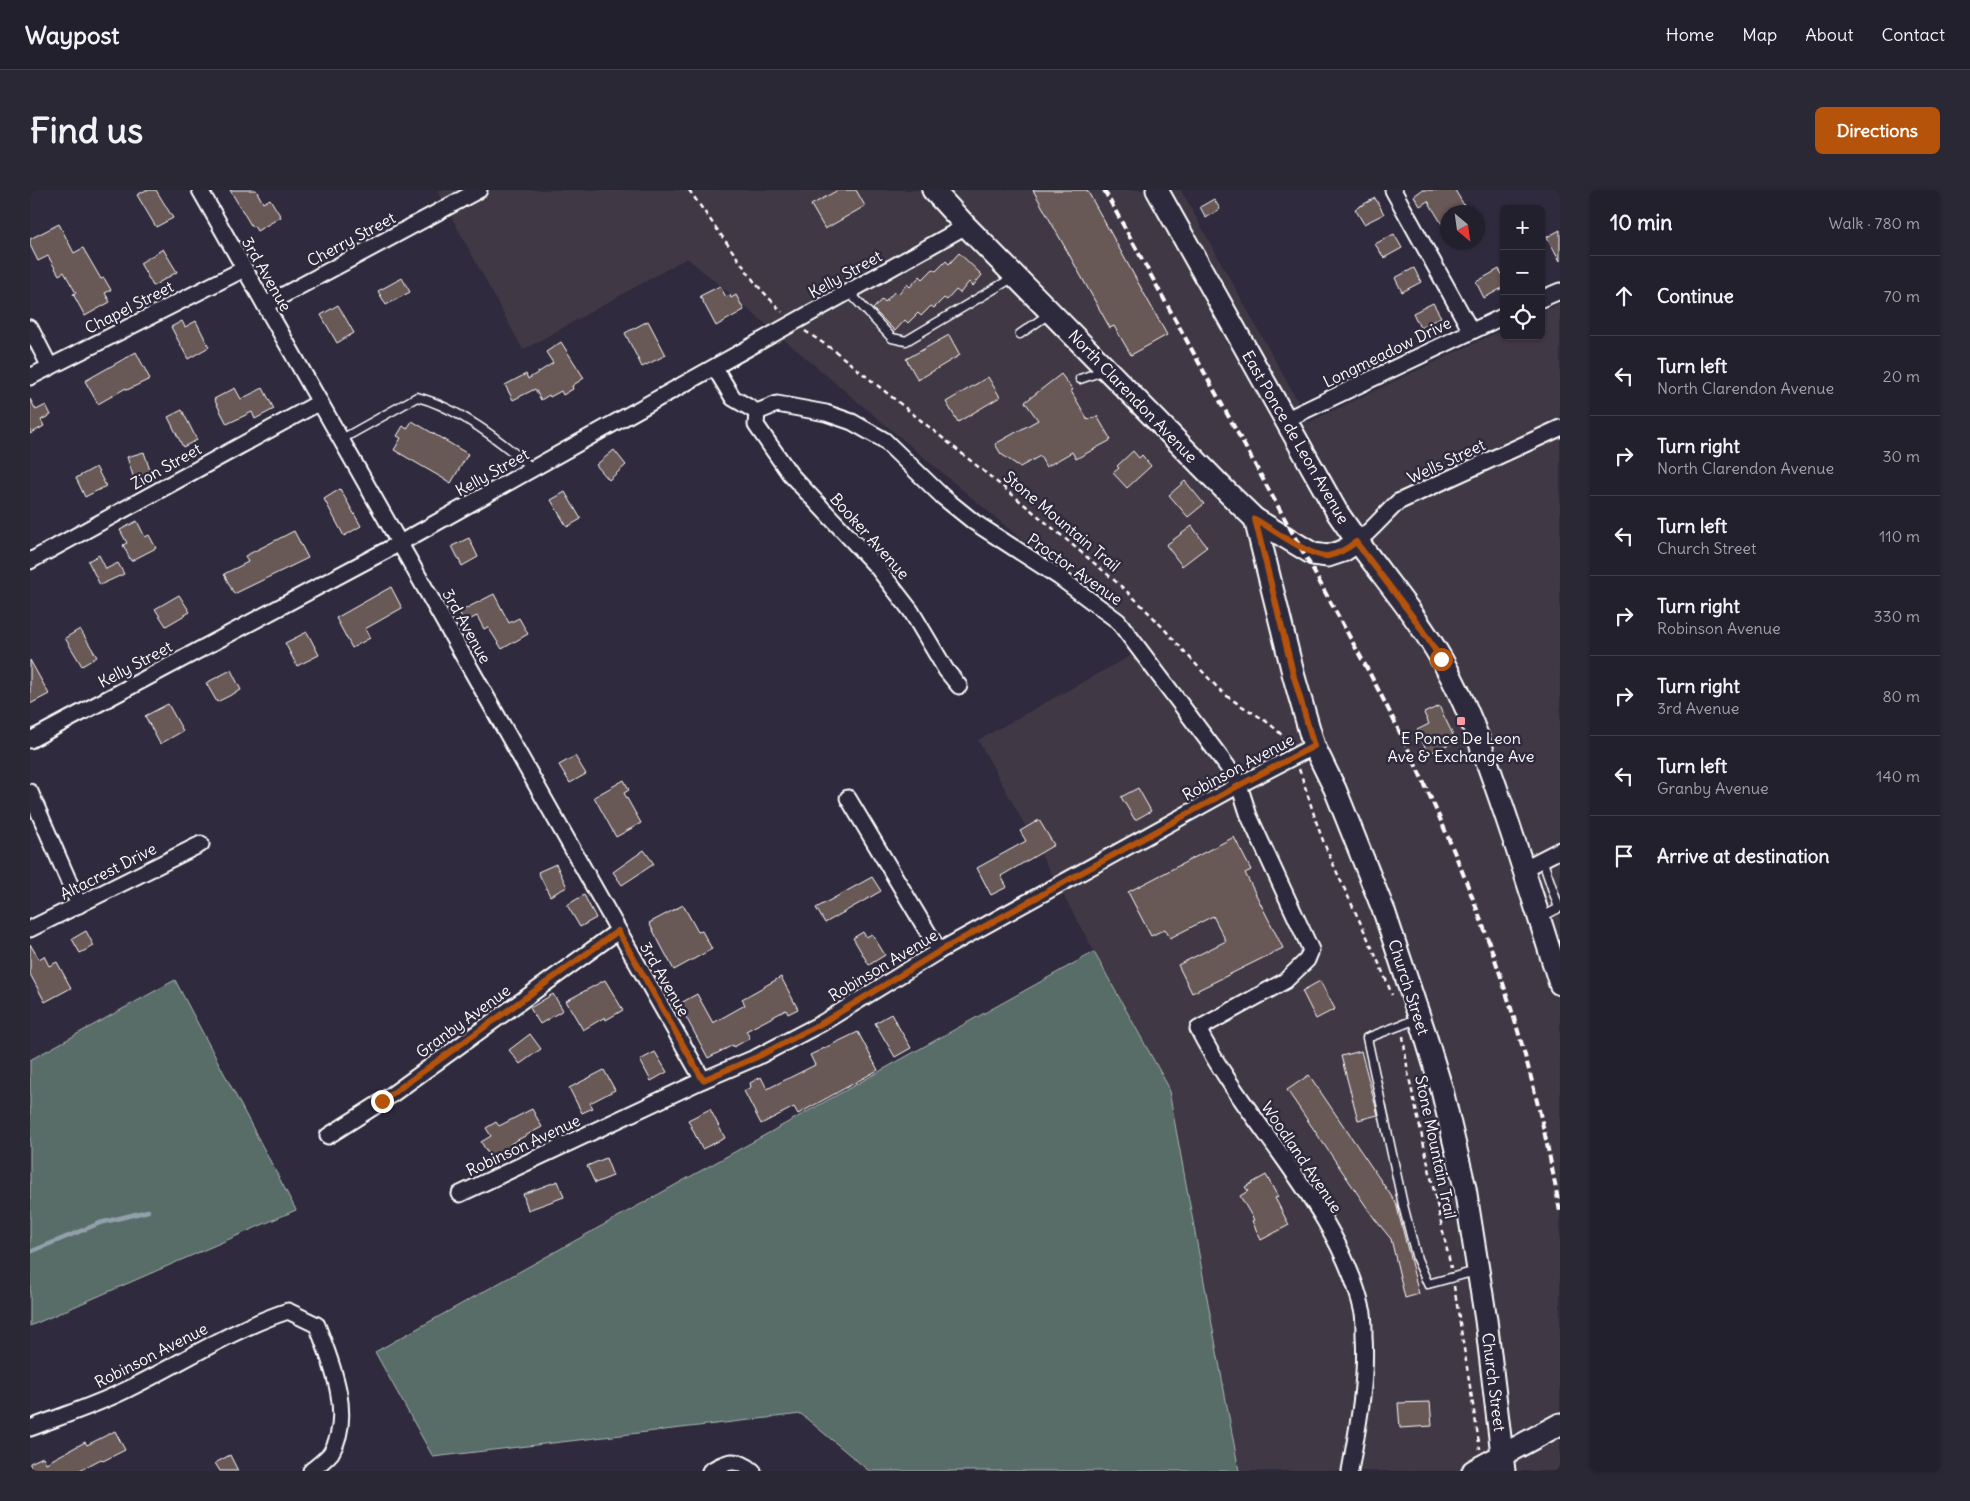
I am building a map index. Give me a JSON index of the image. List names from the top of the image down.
{
  "streets": {
    "street": [
      "Cherry Street",
      "3rd Avenue",
      "Kelly Street",
      "Chapel Street",
      "Longmeadow Drive",
      "North Clarendon Avenue",
      "East Ponce de Leon Avenue",
      "Wells Street",
      "Zion Street",
      "Booker Avenue",
      "Proctor Avenue",
      "Robinson Avenue",
      "Altacrest Drive",
      "Church Street",
      "Granby Avenue",
      "Woodland Avenue"
    ],
    "path": ["Stone Mountain Trail"]
  },
  "crossings": [
    ["Cherry Street", "3rd Avenue"],
    ["3rd Avenue", "Kelly Street"],
    ["3rd Avenue", "Chapel Street"],
    ["3rd Avenue", "Zion Street"],
    ["3rd Avenue", "Robinson Avenue"],
    ["3rd Avenue", "Granby Avenue"],
    ["Kelly Street", "North Clarendon Avenue"],
    ["Longmeadow Drive", "East Ponce de Leon Avenue"],
    ["North Clarendon Avenue", "East Ponce de Leon Avenue"],
    ["North Clarendon Avenue", "Wells Street"],
    ["North Clarendon Avenue", "Church Street"],
    ["East Ponce de Leon Avenue", "Wells Street"],
    ["Booker Avenue", "Proctor Avenue"],
    ["Proctor Avenue", "Robinson Avenue"],
    ["Proctor Avenue", "Woodland Avenue"],
    ["Robinson Avenue", "Church Street"]
  ],
  "places": {
    "transit": ["E Ponce De Leon Ave & Exchange Ave"]
  },
  "north": "bottom right",
  "page": {
    "header": "Waypost",
    "nav": [
      "Home",
      "Map",
      "About",
      "Contact"
    ],
    "buttons": "Directions",
    "title": "Find us",
    "heading": ["10 min", "Walk · 780 m"],
    "map_buttons": ["+", "−"],
    "list": [
      ["Continue", "70 m"],
      ["Turn left", "North Clarendon Avenue", "20 m"],
      ["Turn right", "North Clarendon Avenue", "30 m"],
      ["Turn left", "Church Street", "110 m"],
      ["Turn right", "Robinson Avenue", "330 m"],
      ["Turn right", "3rd Avenue", "80 m"],
      ["Turn left", "Granby Avenue", "140 m"],
      "Arrive at destination"
    ]
  }
}
